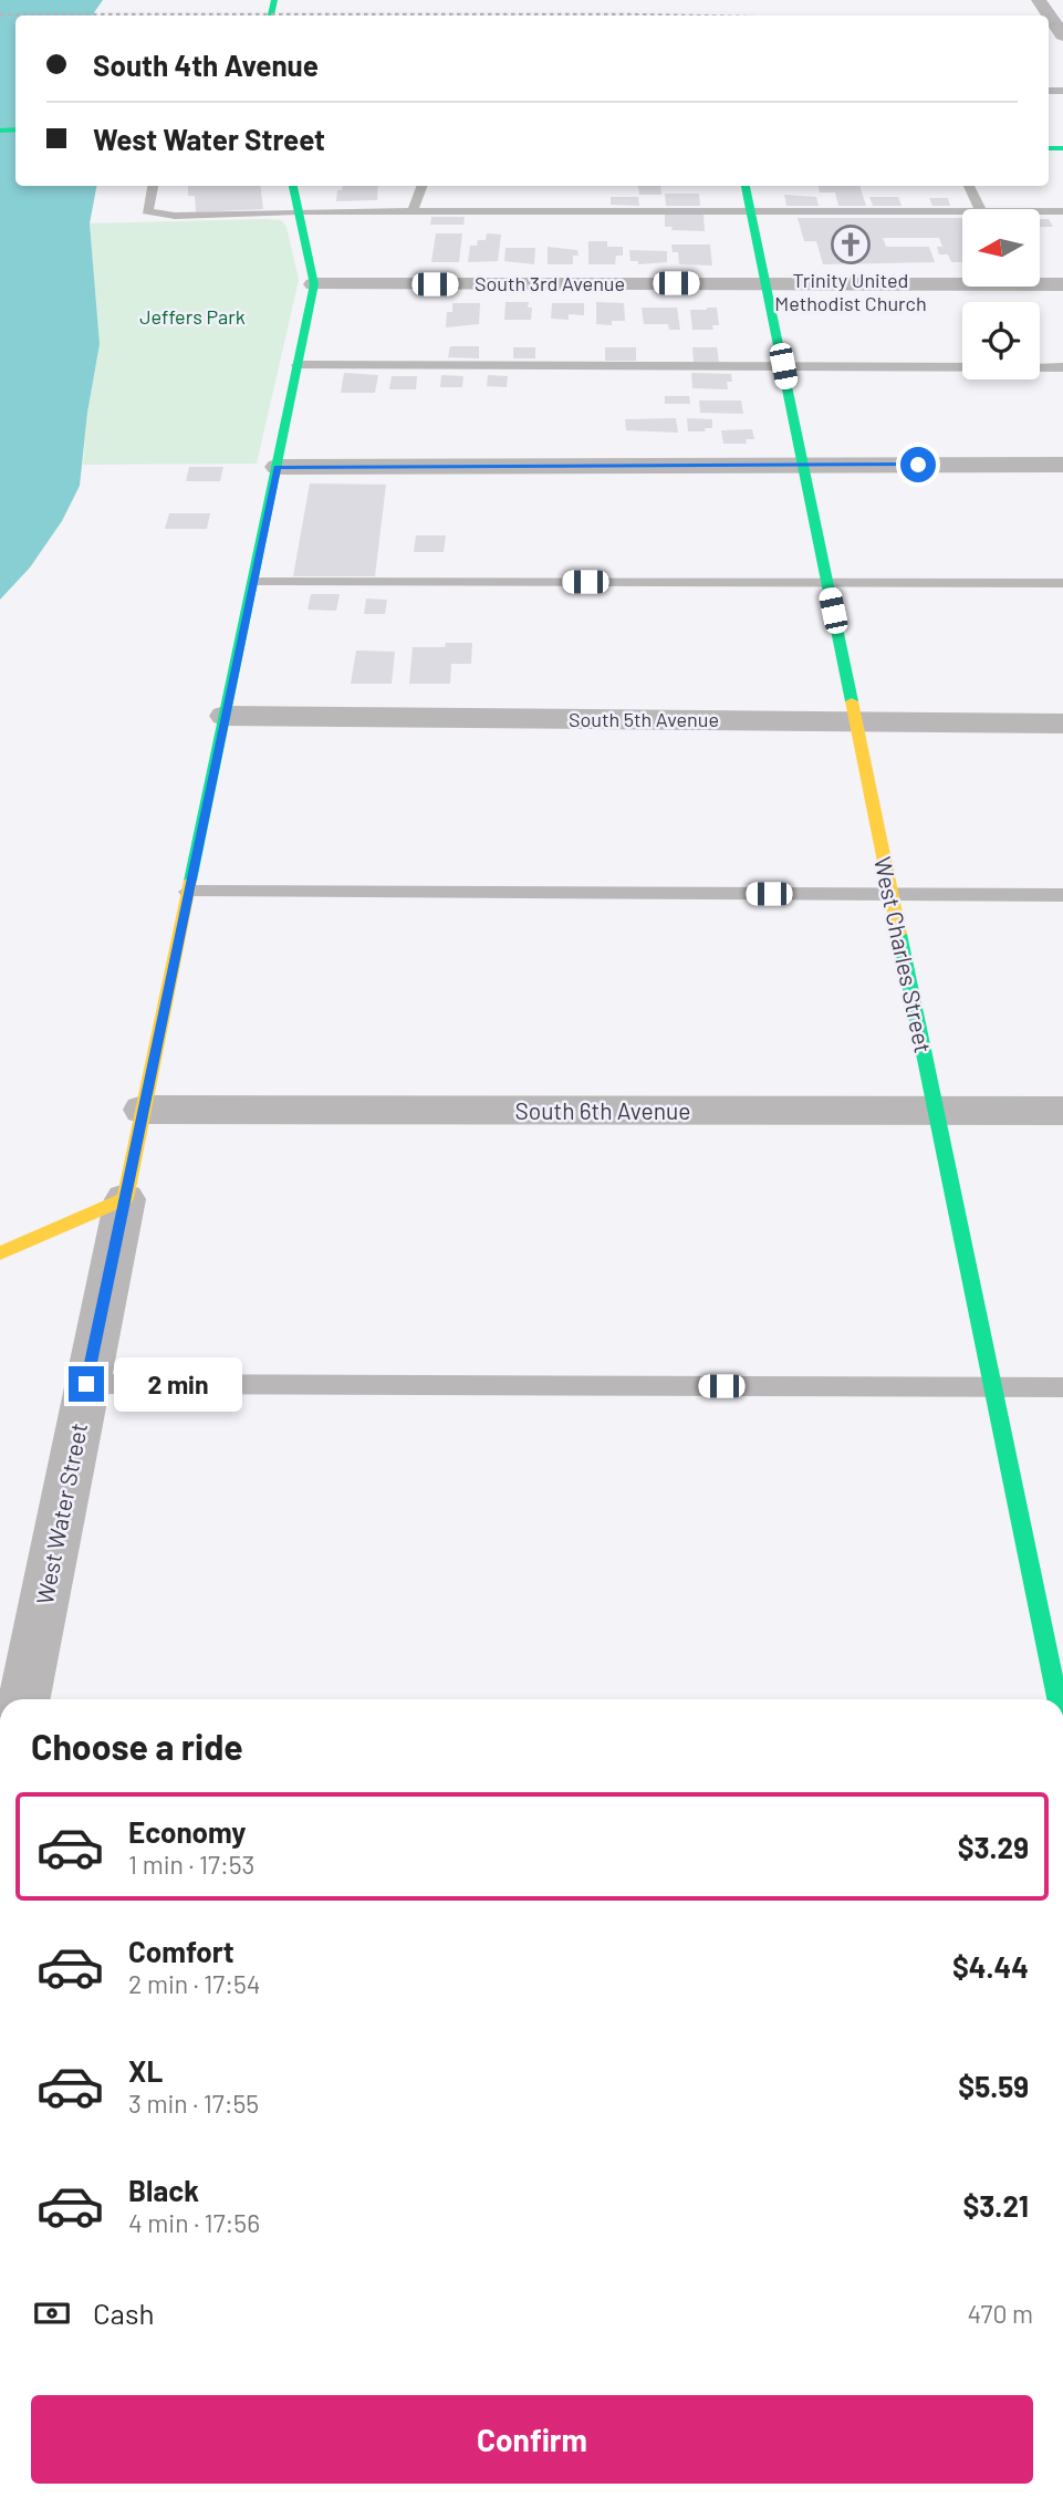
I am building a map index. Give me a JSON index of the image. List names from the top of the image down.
{
  "streets": {
    "street": [
      "South 3rd Avenue",
      "South 5th Avenue",
      "West Charles Street",
      "South 6th Avenue",
      "West Water Street"
    ]
  },
  "crossings": [
    ["South 3rd Avenue", "West Charles Street"],
    ["South 3rd Avenue", "West Water Street"],
    ["South 5th Avenue", "West Charles Street"],
    ["South 5th Avenue", "West Water Street"],
    ["West Charles Street", "South 6th Avenue"],
    ["South 6th Avenue", "West Water Street"]
  ],
  "parks": ["Jeffers Park"],
  "places": {
    "church": ["Trinity United Methodist Church"]
  },
  "north": "left",
  "page": {
    "banner": ["South 4th Avenue", "West Water Street"],
    "bubble": "2 min",
    "heading": "Choose a ride",
    "list": [
      {
        "name": "Economy",
        "note": "1 min · 17:53",
        "value": "$3.29"
      },
      {
        "name": "Comfort",
        "note": "2 min · 17:54",
        "value": "$4.44"
      },
      {
        "name": "XL",
        "note": "3 min · 17:55",
        "value": "$5.59"
      },
      {
        "name": "Black",
        "note": "4 min · 17:56",
        "value": "$3.21"
      }
    ],
    "pay": ["Cash", "470 m"],
    "buttons": "Confirm"
  }
}
